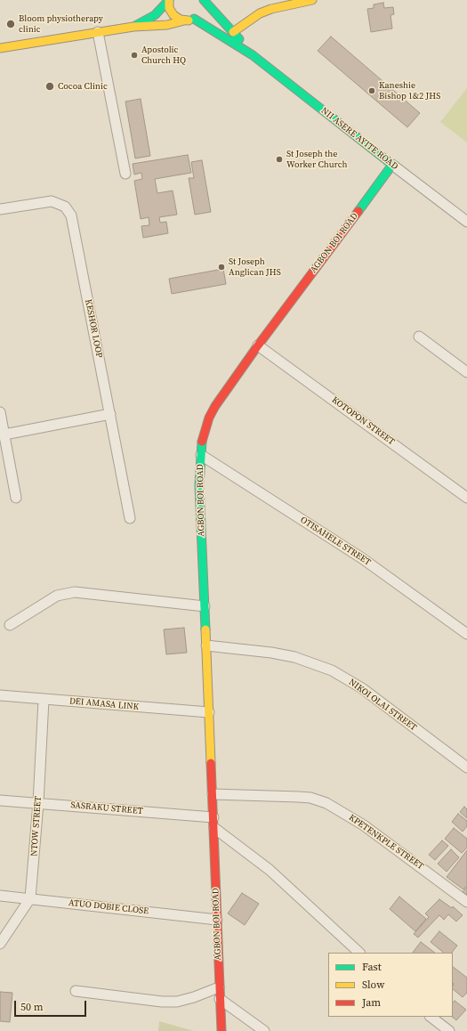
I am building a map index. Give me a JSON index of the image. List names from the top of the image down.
{
  "streets": {
    "street": [
      "NII ASERE AYITE ROAD",
      "AGBON BOI ROAD",
      "KESHOR LOOP",
      "KOTOPON STREET",
      "OTISAHELE STREET",
      "DEI AMASA LINK",
      "NIKOI OLAI STREET",
      "SASRAKU STREET",
      "NTOW STREET",
      "KPETENKPLE STREET",
      "ATUO DOBIE CLOSE"
    ]
  },
  "crossings": [
    ["NII ASERE AYITE ROAD", "AGBON BOI ROAD"],
    ["AGBON BOI ROAD", "KOTOPON STREET"],
    ["AGBON BOI ROAD", "OTISAHELE STREET"],
    ["AGBON BOI ROAD", "DEI AMASA LINK"],
    ["AGBON BOI ROAD", "NIKOI OLAI STREET"],
    ["AGBON BOI ROAD", "SASRAKU STREET"],
    ["AGBON BOI ROAD", "KPETENKPLE STREET"],
    ["AGBON BOI ROAD", "ATUO DOBIE CLOSE"],
    ["DEI AMASA LINK", "NTOW STREET"],
    ["SASRAKU STREET", "NTOW STREET"],
    ["NTOW STREET", "ATUO DOBIE CLOSE"]
  ],
  "places": [
    "Bloom physiotherapy clinic",
    "Apostolic Church HQ",
    "Cocoa Clinic",
    "Kaneshie Bishop 1&2 JHS",
    "St Joseph the Worker Church",
    "St Joseph Anglican JHS"
  ],
  "legend": ["Fast", "Slow", "Jam"],
  "scale_bar": "50 m"
}
